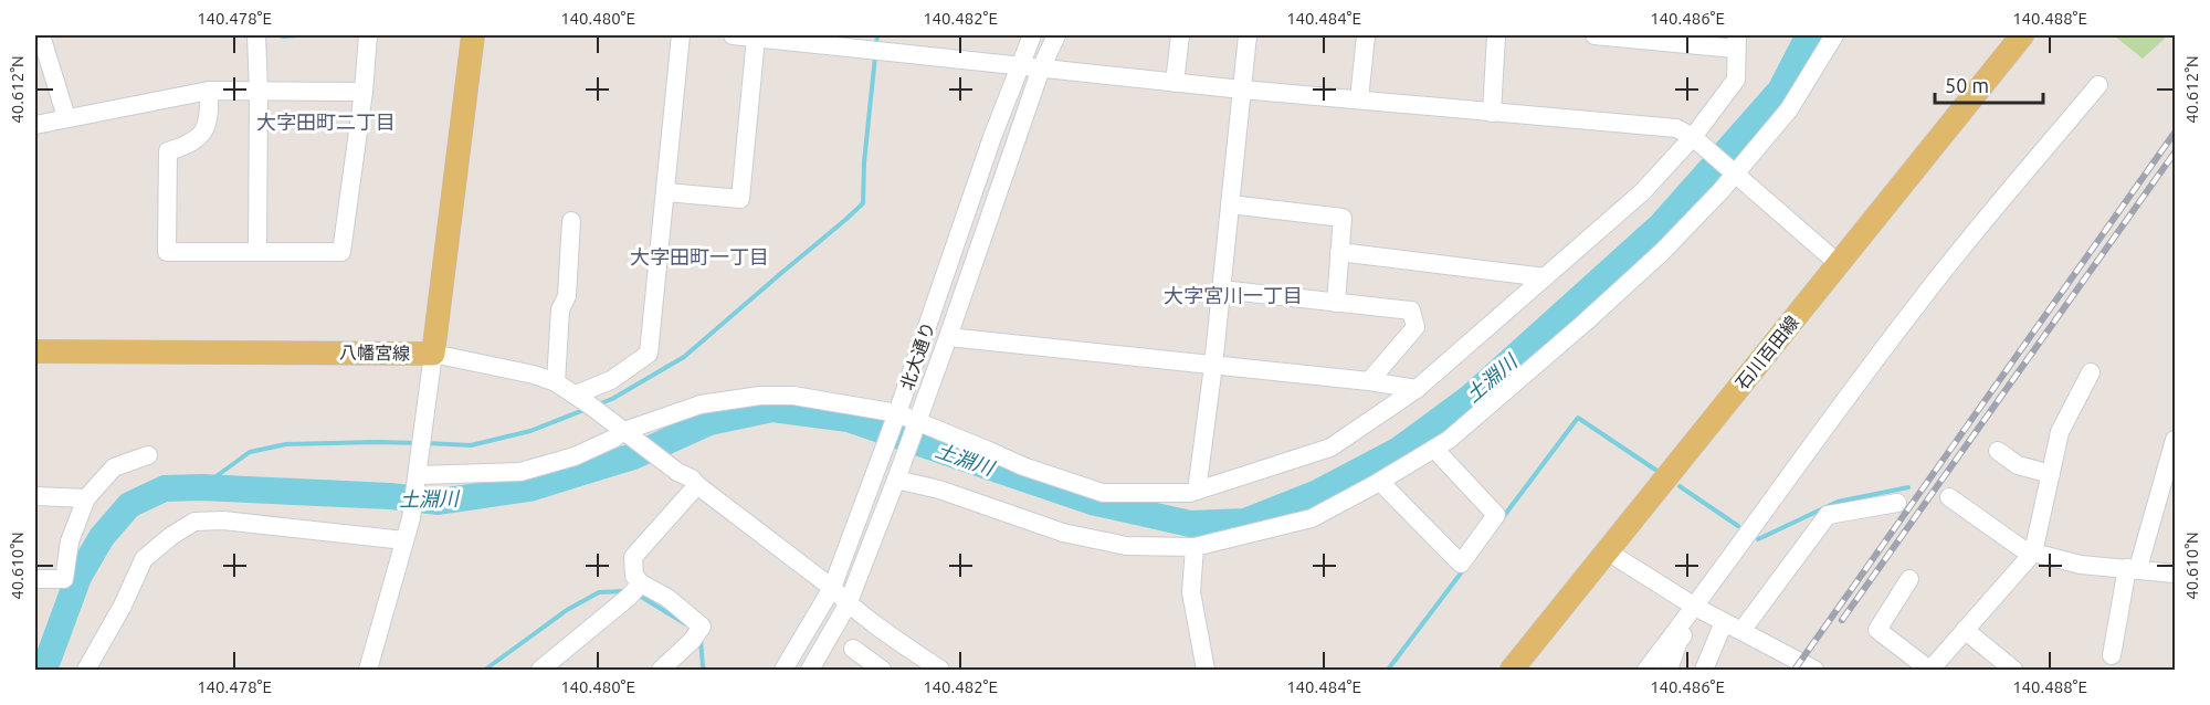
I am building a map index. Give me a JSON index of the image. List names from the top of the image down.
{
  "streets": {
    "main road": ["八幡宮線", "石川百田線"],
    "street": ["北大通り"]
  },
  "districts": ["大字田町二丁目", "大字田町一丁目", "大字宮川一丁目"],
  "water": ["土淵川"],
  "scale_bar": "50 m",
  "coordinates": [
    "140.478°E",
    "140.480°E",
    "140.482°E",
    "140.484°E",
    "140.486°E",
    "140.488°E",
    "40.612°N",
    "40.610°N"
  ]
}
